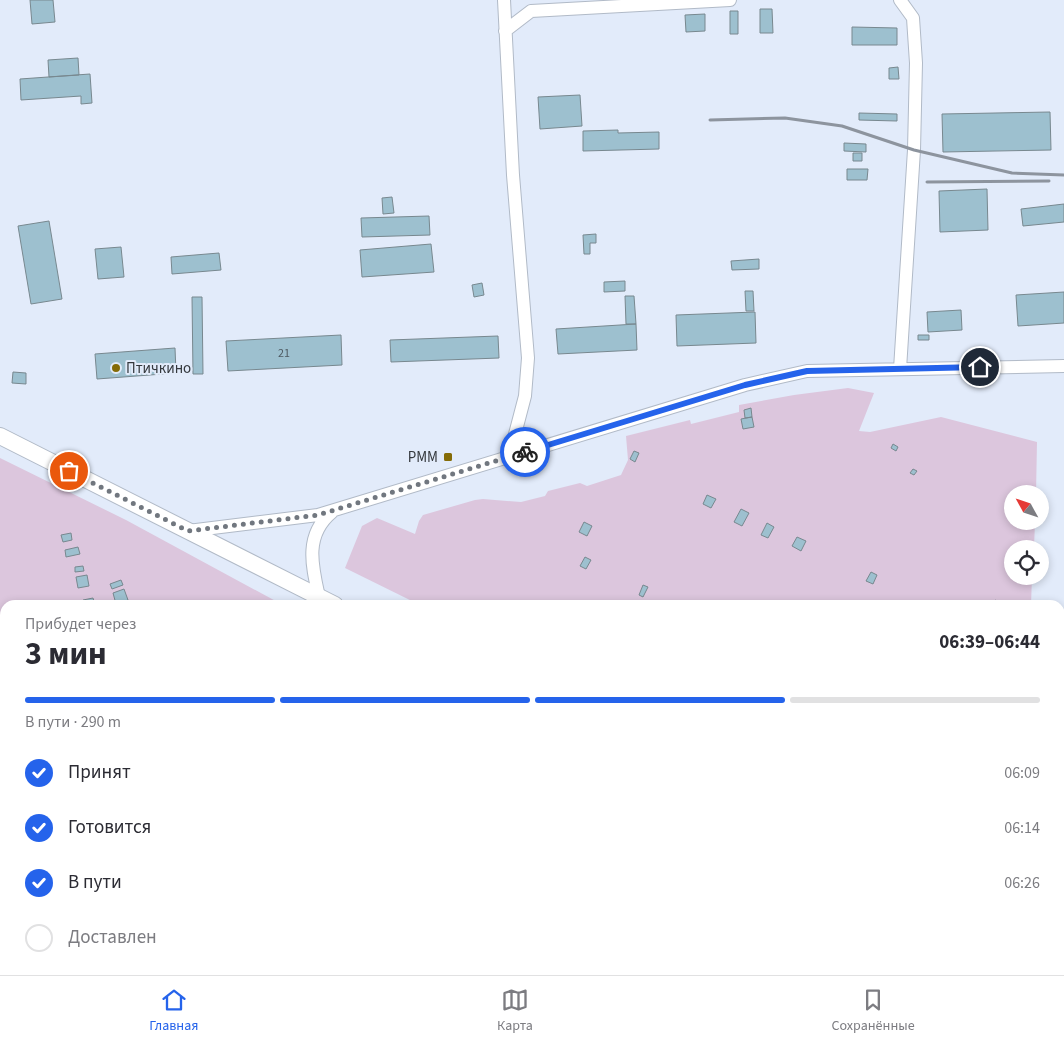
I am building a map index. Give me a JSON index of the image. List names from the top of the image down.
{
  "places": {
    "other": ["Птичкино"],
    "transit": ["РММ"]
  },
  "house_numbers": ["21"],
  "north": "top left",
  "page": {
    "heading": ["3 мин", "Прибудет через", "06:39–06:44"],
    "bar": "В пути · 290 m",
    "list": [
      ["Принят", "06:09"],
      ["Готовится", "06:14"],
      ["В пути", "06:26"],
      "Доставлен"
    ],
    "tabs": ["Главная", "Карта", "Сохранённые"]
  }
}
